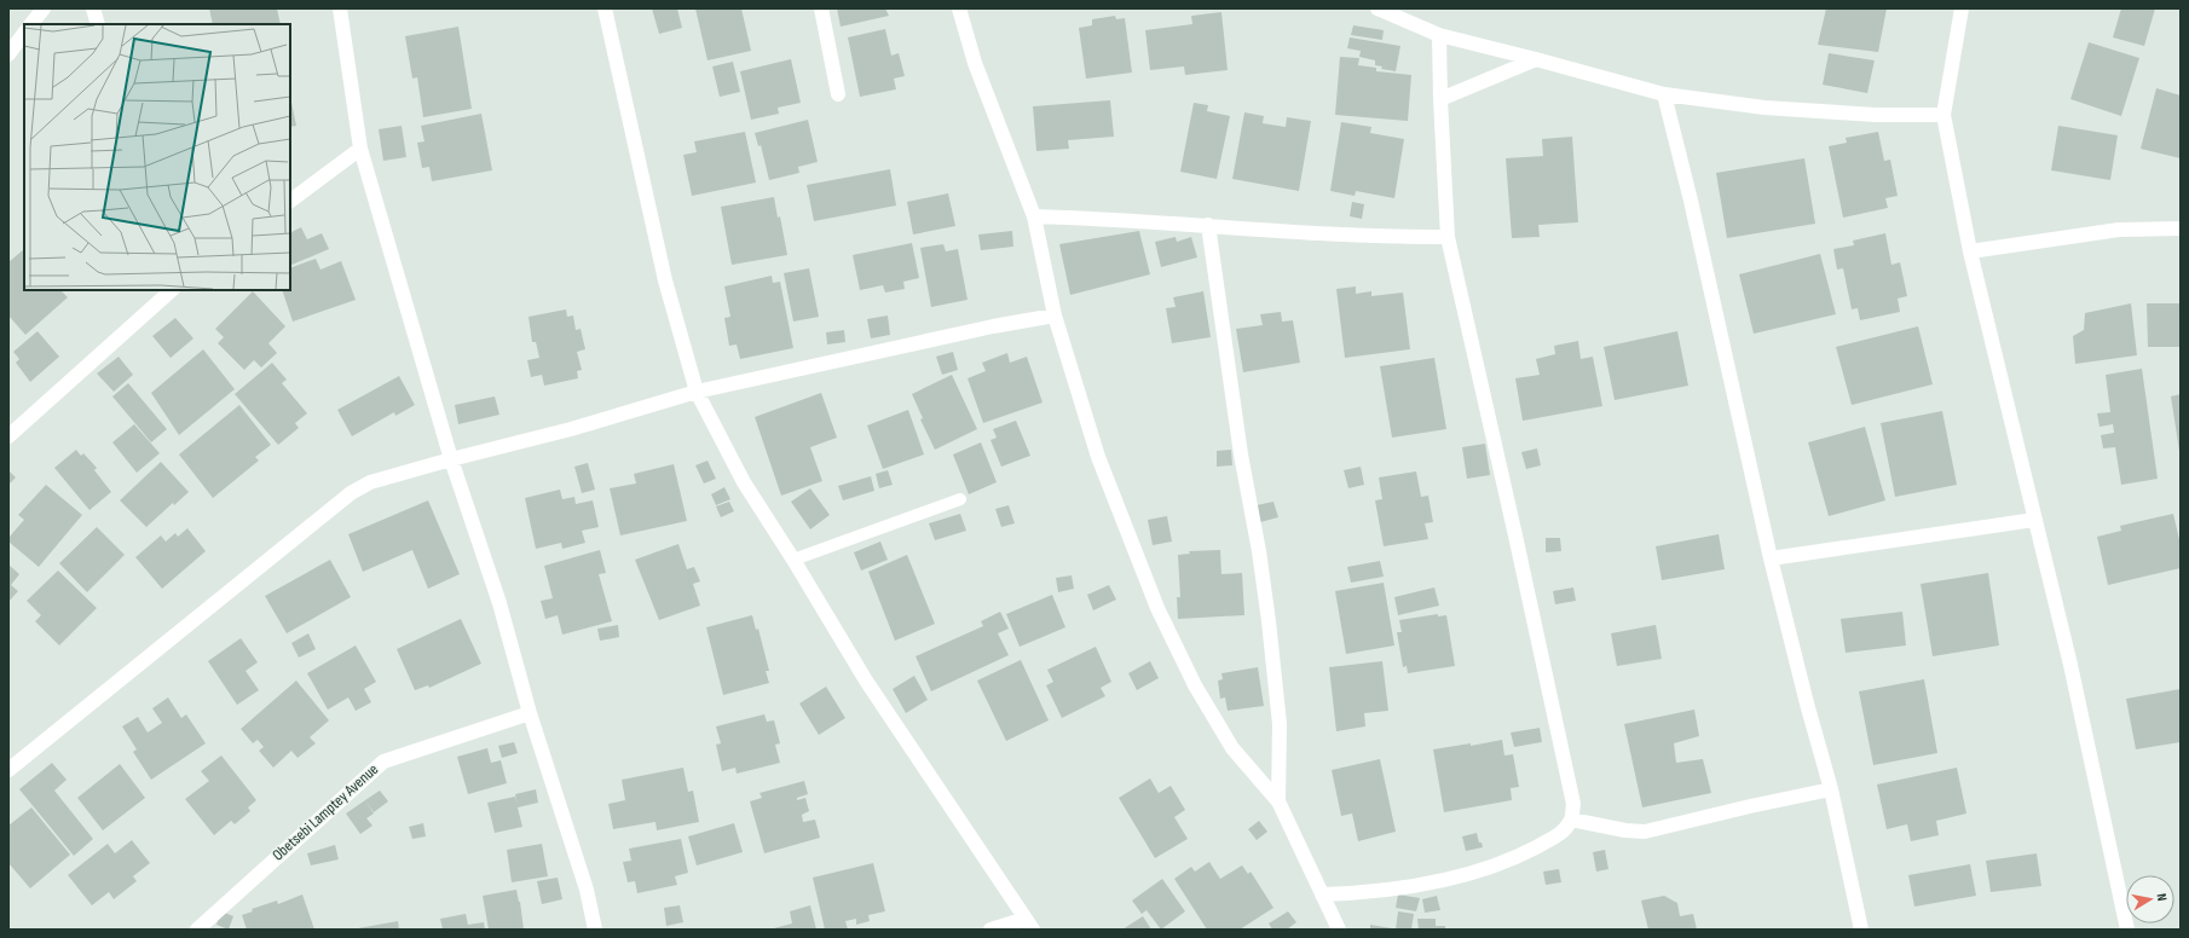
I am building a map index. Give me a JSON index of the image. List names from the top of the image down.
{
  "streets": {
    "street": ["Obetsebi Lamptey Avenue"]
  },
  "north": "right"
}
